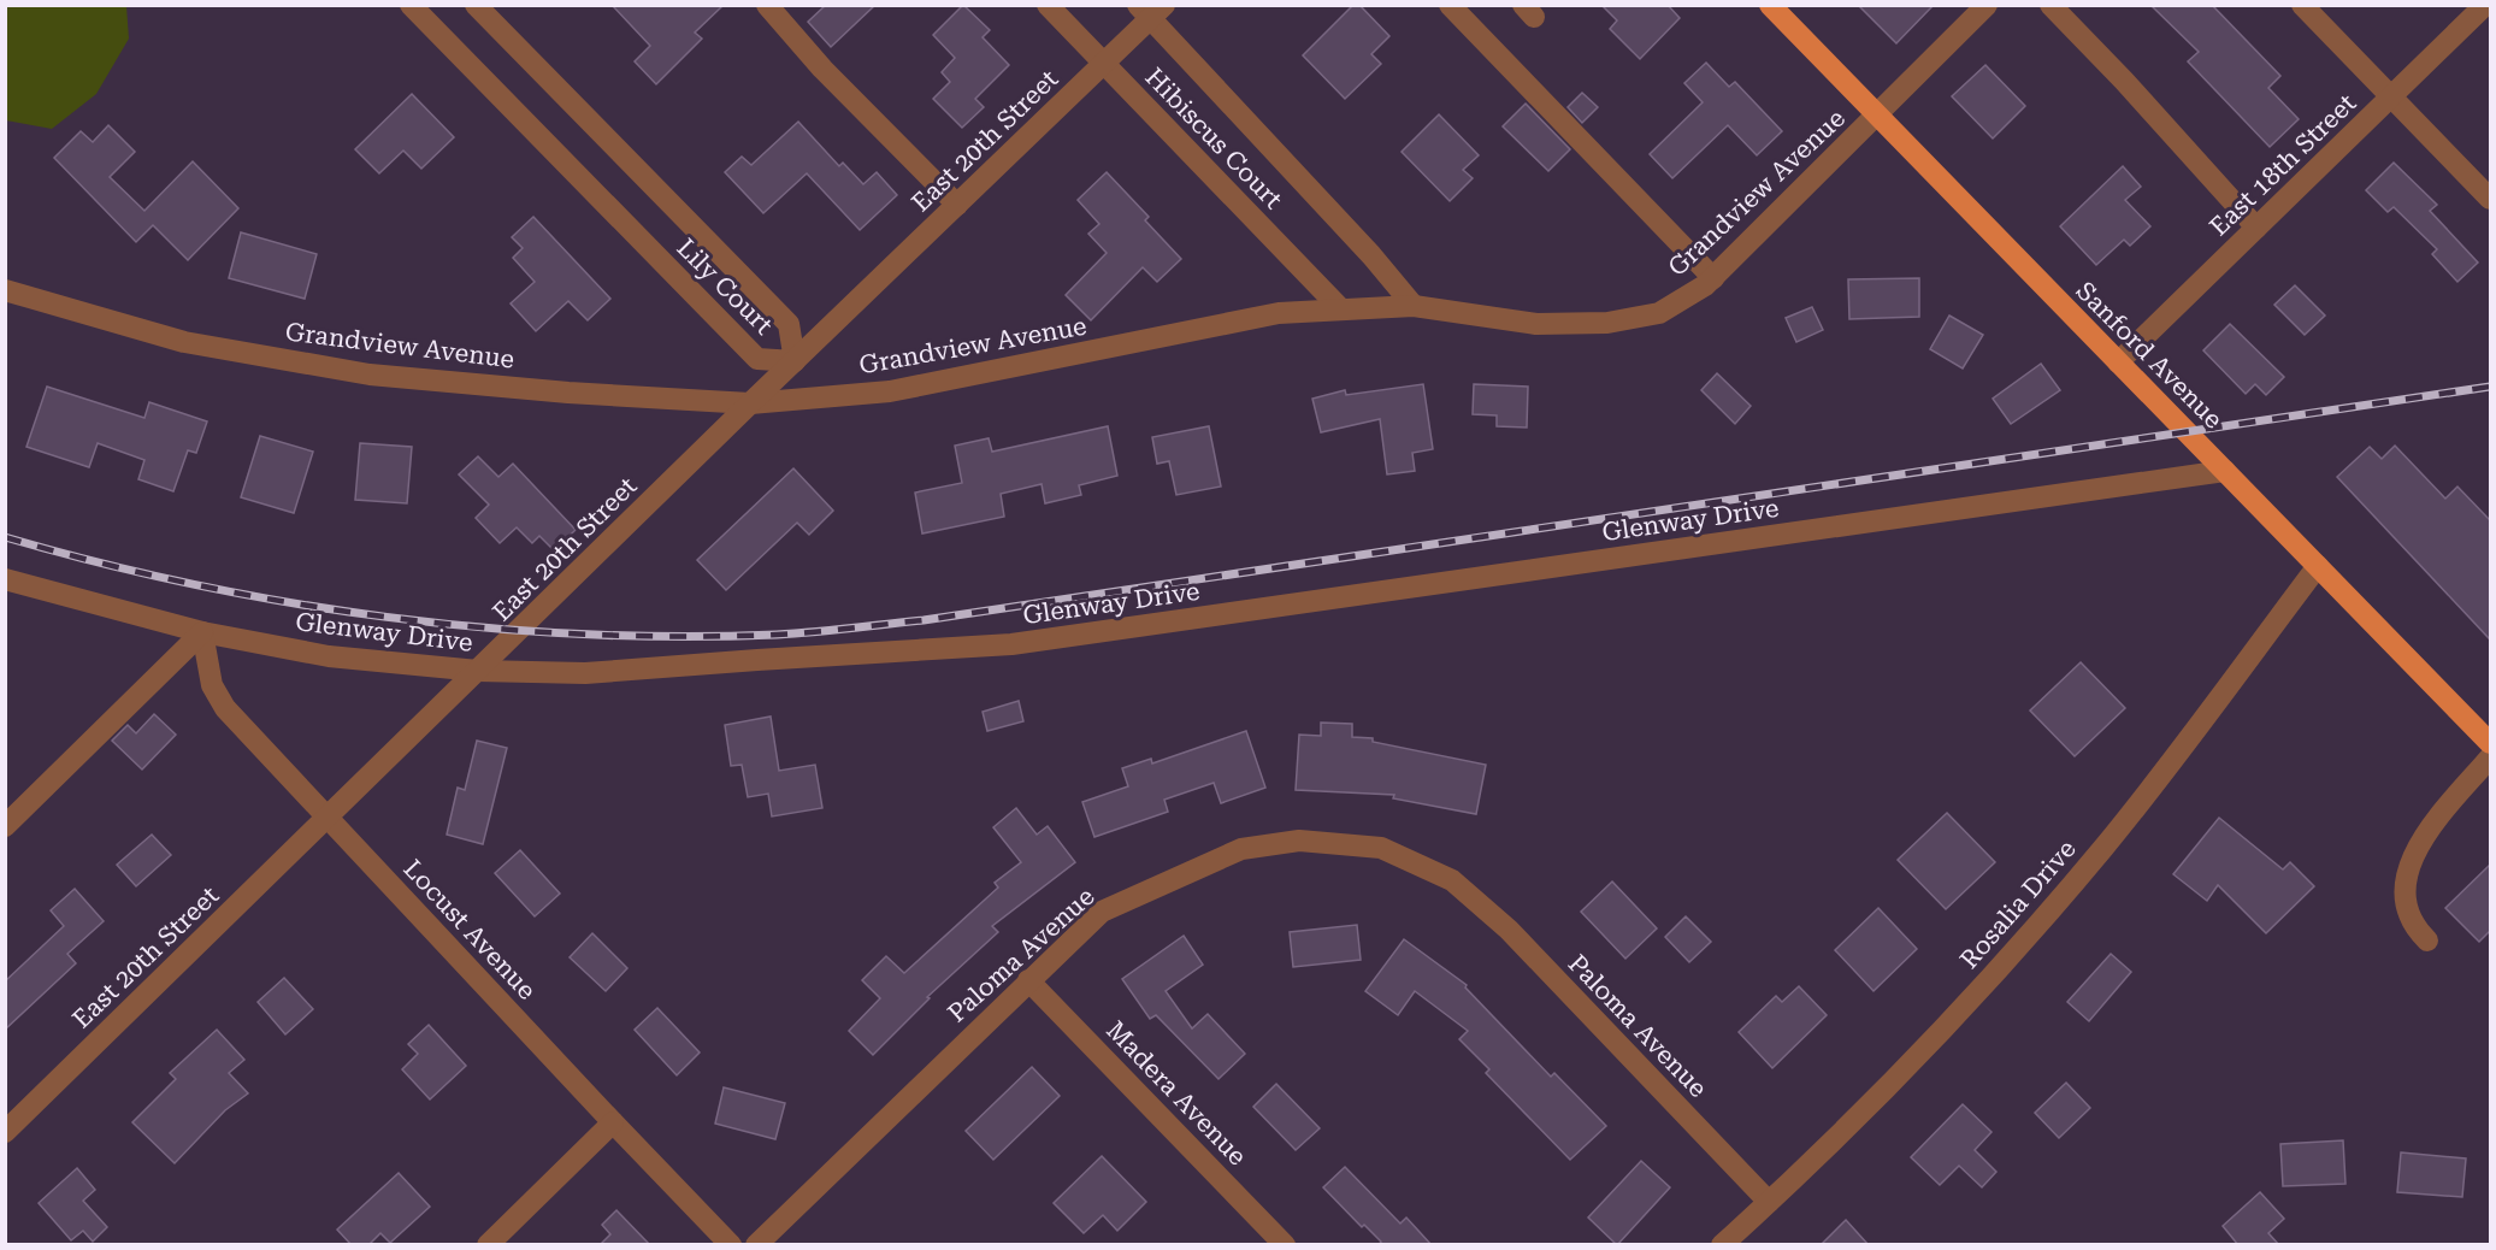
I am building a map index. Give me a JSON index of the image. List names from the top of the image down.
{
  "streets": {
    "main road": ["Sanford Avenue"],
    "street": [
      "Hibiscus Court",
      "East 20th Street",
      "East 18th Street",
      "Grandview Avenue",
      "Lily Court",
      "Glenway Drive",
      "Rosalia Drive",
      "Locust Avenue",
      "Paloma Avenue",
      "Madera Avenue"
    ]
  },
  "crossings": [
    ["Hibiscus Court", "East 20th Street"],
    ["Hibiscus Court", "Grandview Avenue"],
    ["East 20th Street", "Grandview Avenue"],
    ["East 20th Street", "Lily Court"],
    ["East 20th Street", "Glenway Drive"],
    ["East 20th Street", "Locust Avenue"],
    ["East 18th Street", "Sanford Avenue"],
    ["Grandview Avenue", "Sanford Avenue"],
    ["Sanford Avenue", "Glenway Drive"],
    ["Sanford Avenue", "Rosalia Drive"],
    ["Glenway Drive", "Locust Avenue"],
    ["Rosalia Drive", "Paloma Avenue"],
    ["Paloma Avenue", "Madera Avenue"]
  ]
}
